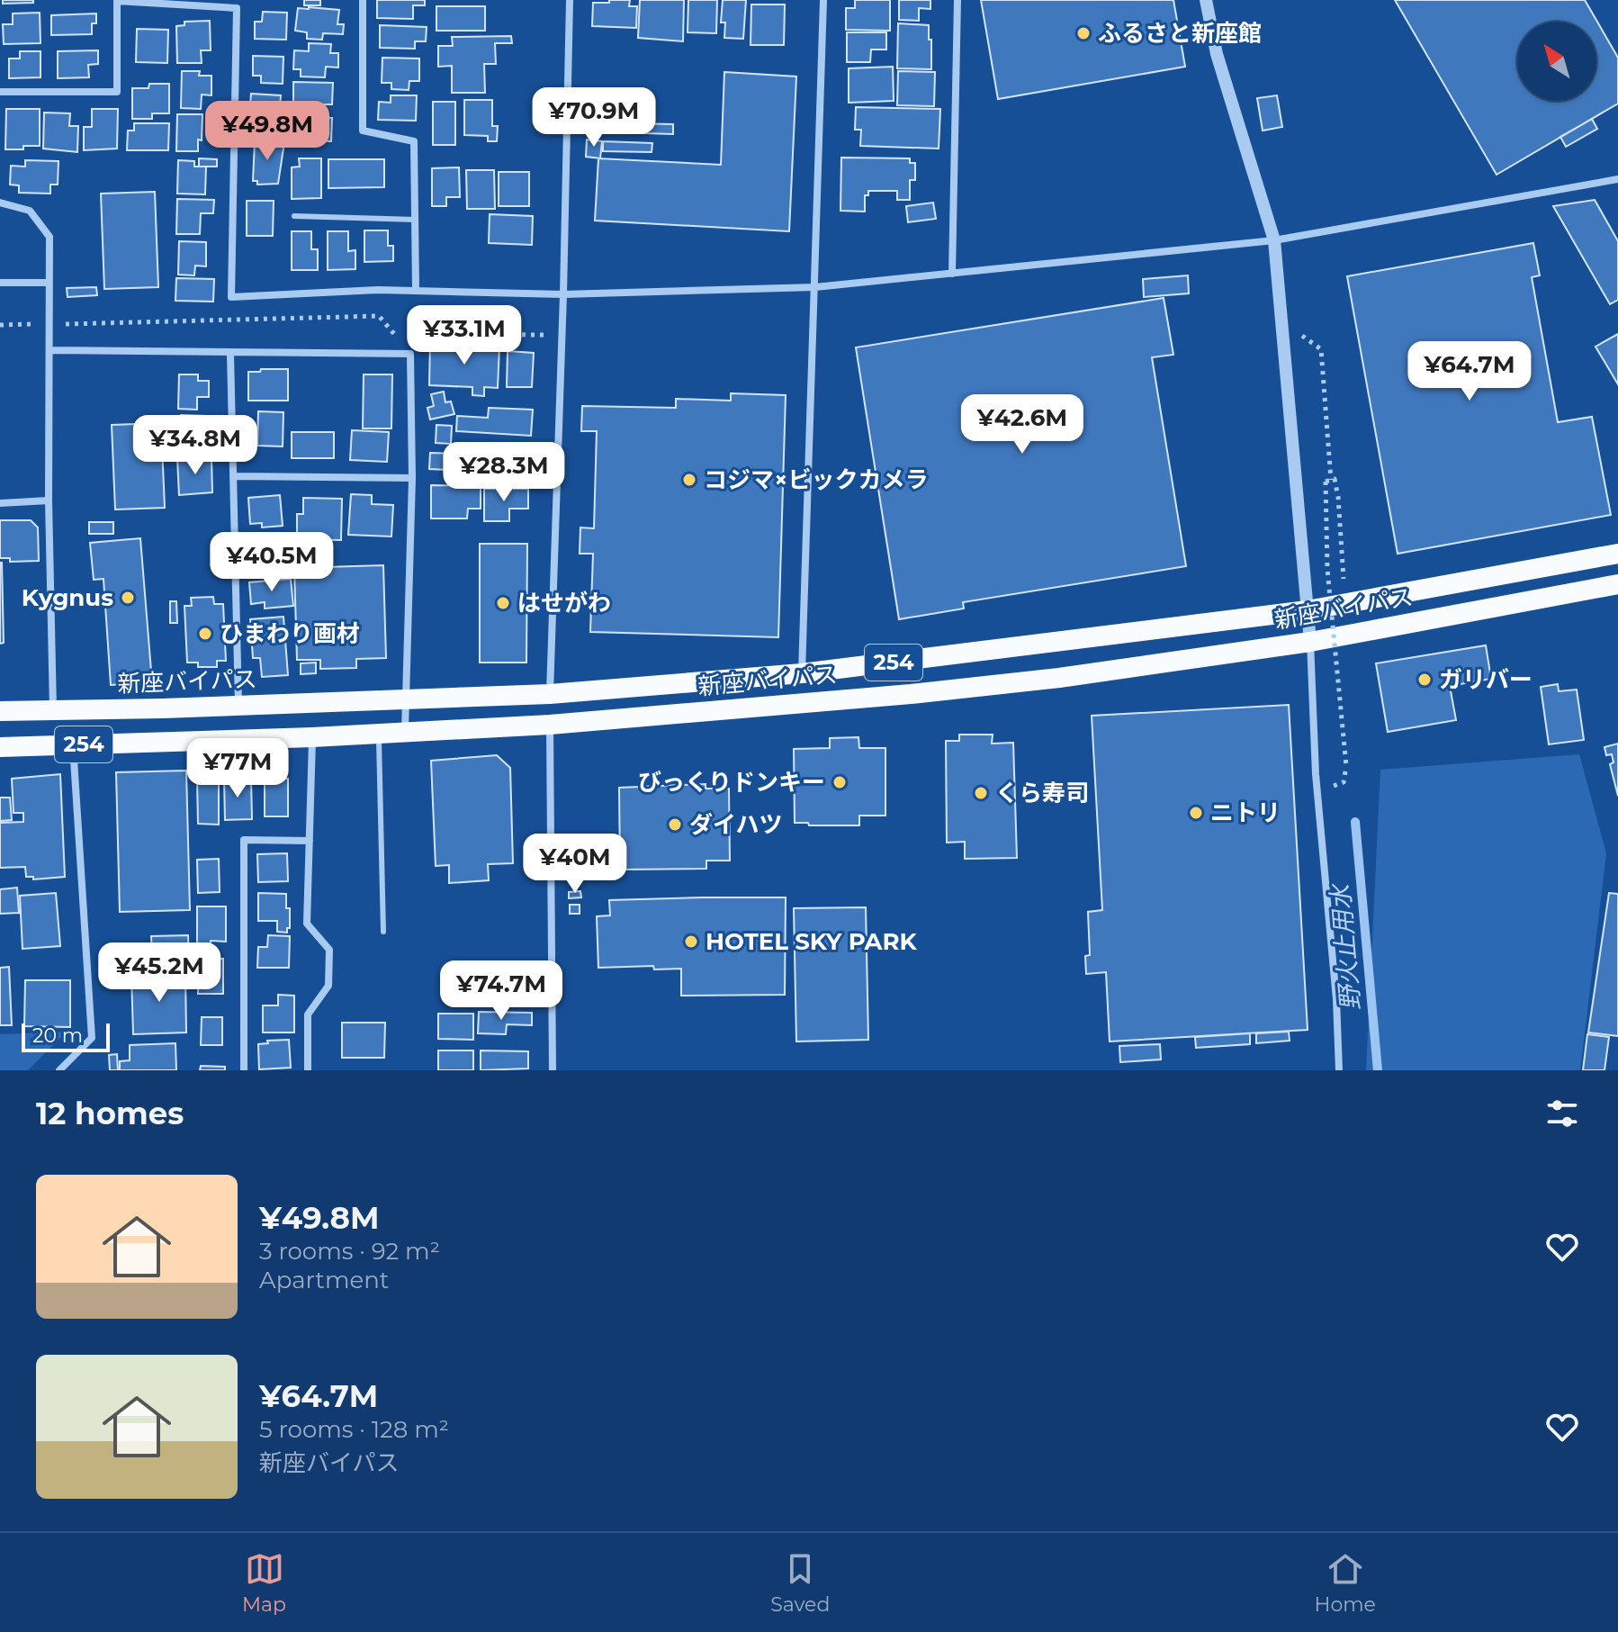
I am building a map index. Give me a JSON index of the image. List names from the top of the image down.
{
  "streets": {
    "highway": ["新座バイパス", "254"]
  },
  "water": ["野火止用水"],
  "places": [
    "ふるさと新座館",
    "コジマ×ビックカメラ",
    "Kygnus",
    "はせがわ",
    "ひまわり画材",
    "ガリバー",
    "びっくりドンキー",
    "くら寿司",
    "ニトリ",
    "ダイハツ",
    "HOTEL SKY PARK"
  ],
  "scale_bar": "20 m",
  "north": "top left",
  "page": {
    "price": [
      "¥70.9M",
      "¥49.8M",
      "¥33.1M",
      "¥64.7M",
      "¥42.6M",
      "¥34.8M",
      "¥28.3M",
      "¥40.5M",
      "¥77M",
      "¥40M",
      "¥45.2M",
      "¥74.7M"
    ],
    "scale": "20 m",
    "heading": "12 homes",
    "list": [
      {
        "name": "¥49.8M",
        "note": "3 rooms · 92 m² · Apartment"
      },
      {
        "name": "¥64.7M",
        "note": "5 rooms · 128 m² · 新座バイパス"
      }
    ],
    "tabs": ["Map", "Saved", "Home"]
  }
}
